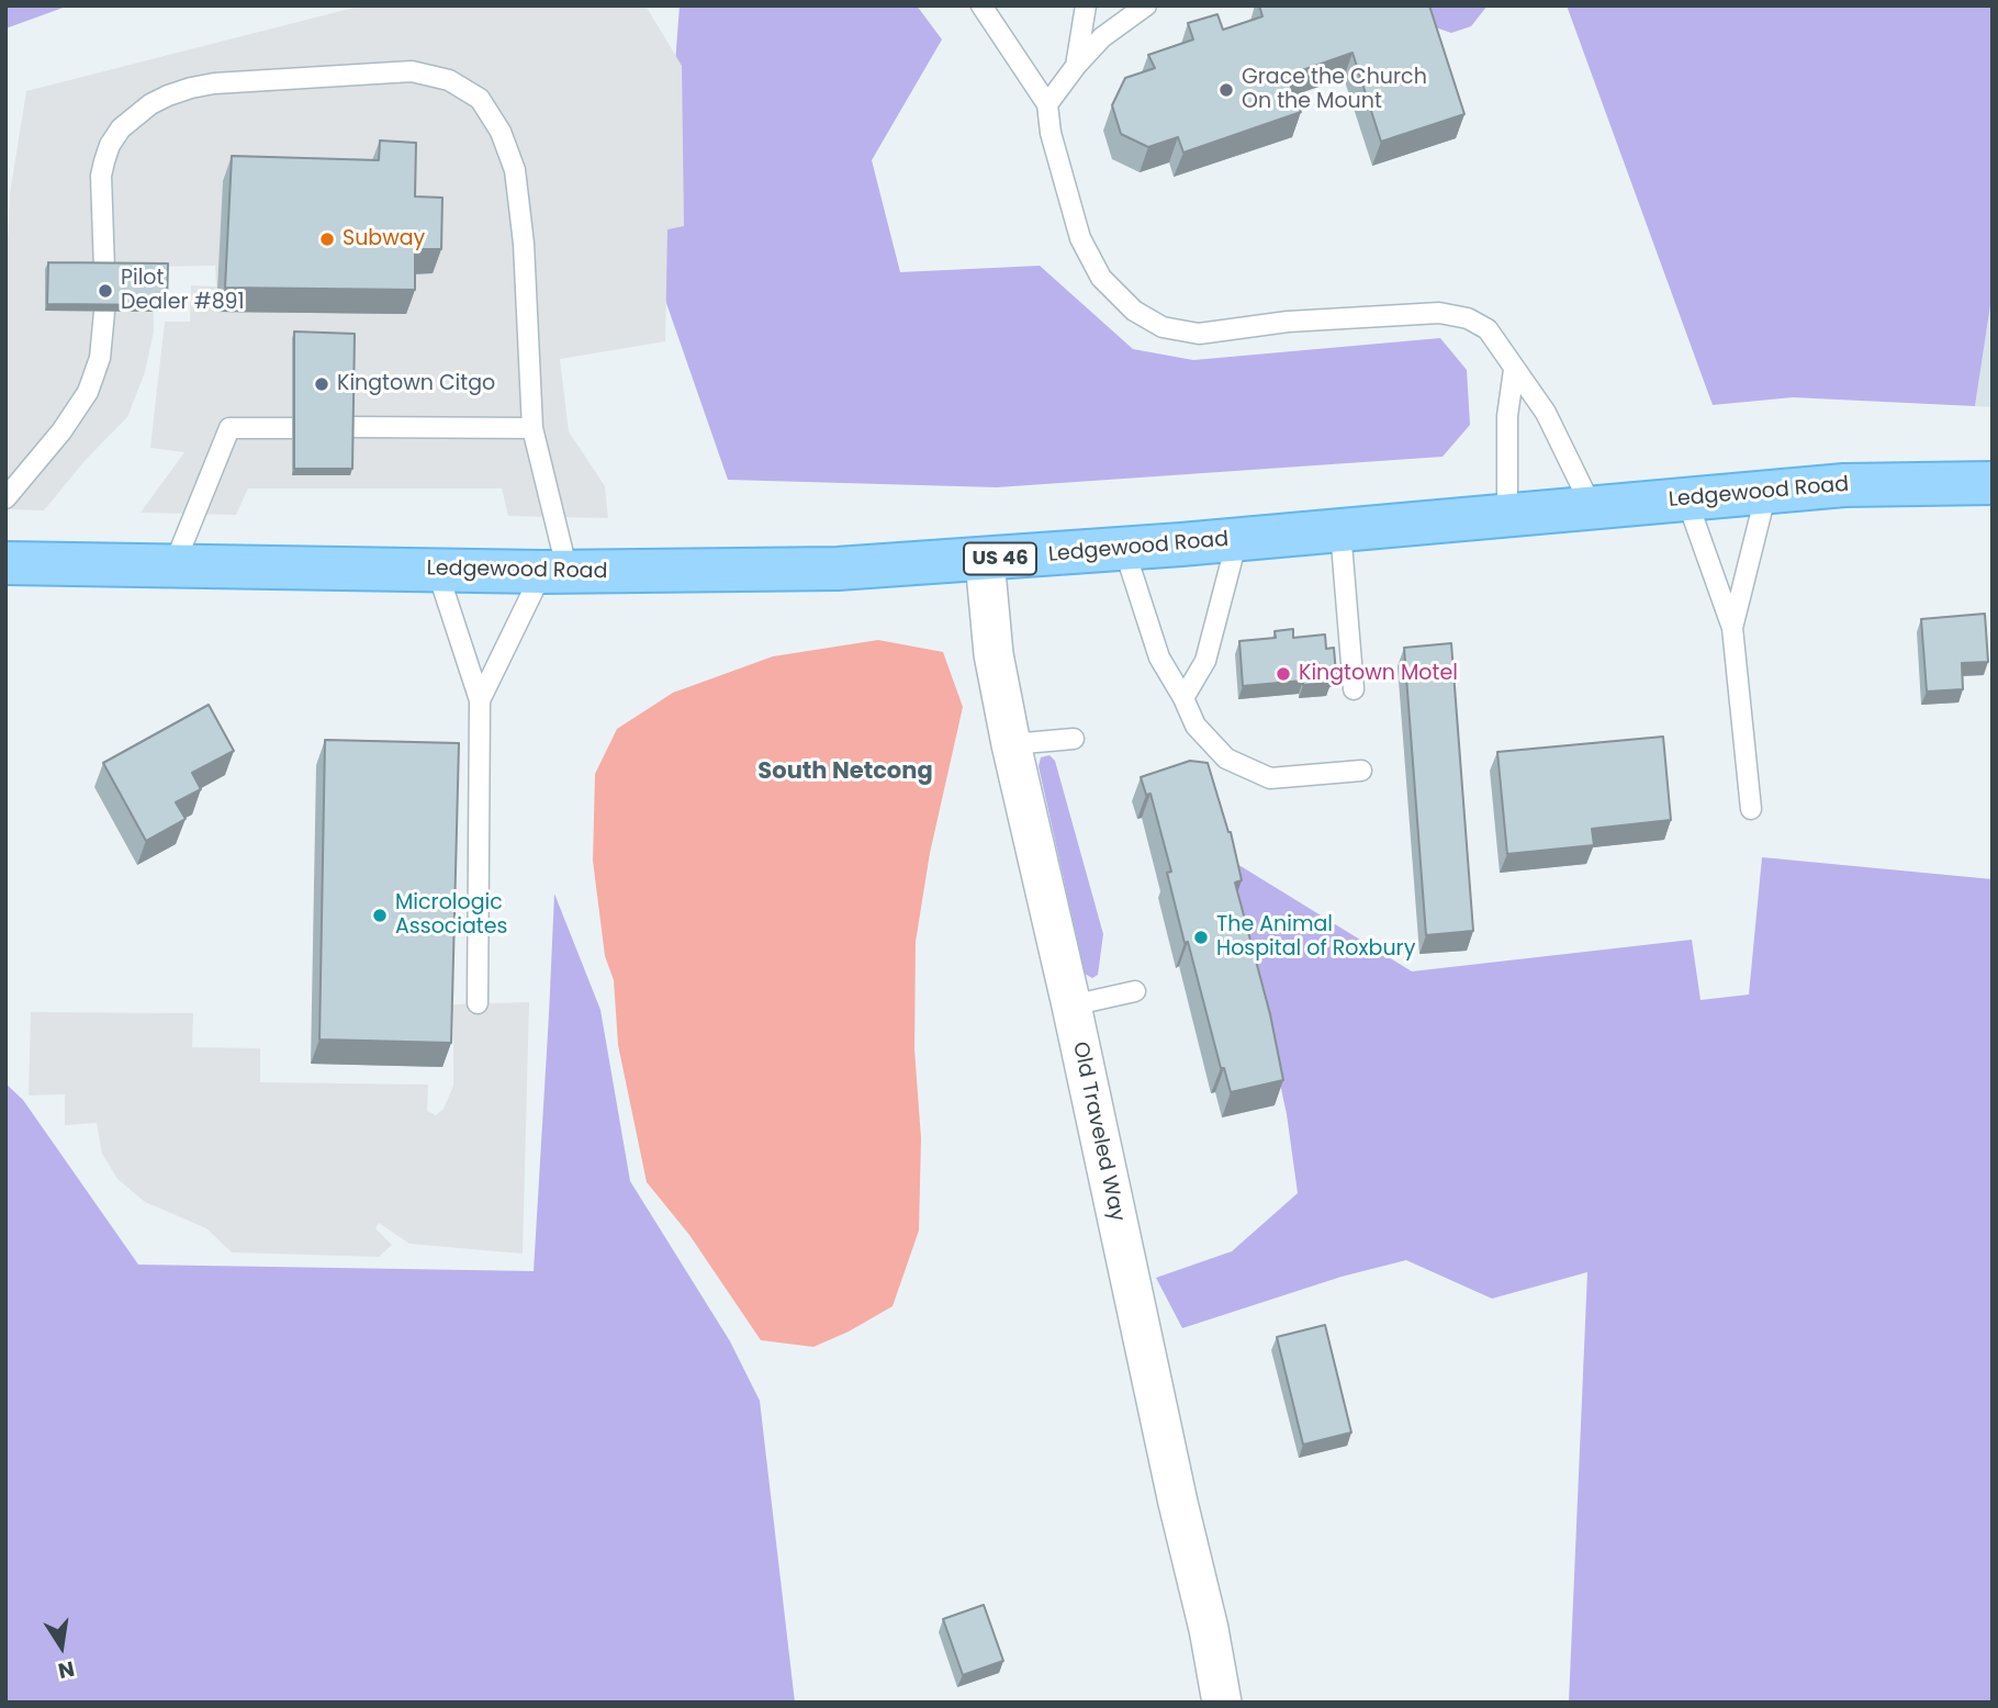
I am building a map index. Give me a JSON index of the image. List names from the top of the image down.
{
  "streets": {
    "main road": ["Ledgewood Road", "US 46"],
    "street": ["Old Traveled Way"]
  },
  "crossings": [
    ["Ledgewood Road", "Old Traveled Way"]
  ],
  "districts": ["South Netcong"],
  "places": [
    "Grace the Church On the Mount",
    "Subway",
    "Pilot Dealer #891",
    "Kingtown Citgo",
    "Kingtown Motel",
    "Micrologic Associates",
    "The Animal Hospital of Roxbury"
  ],
  "north": "bottom"
}
